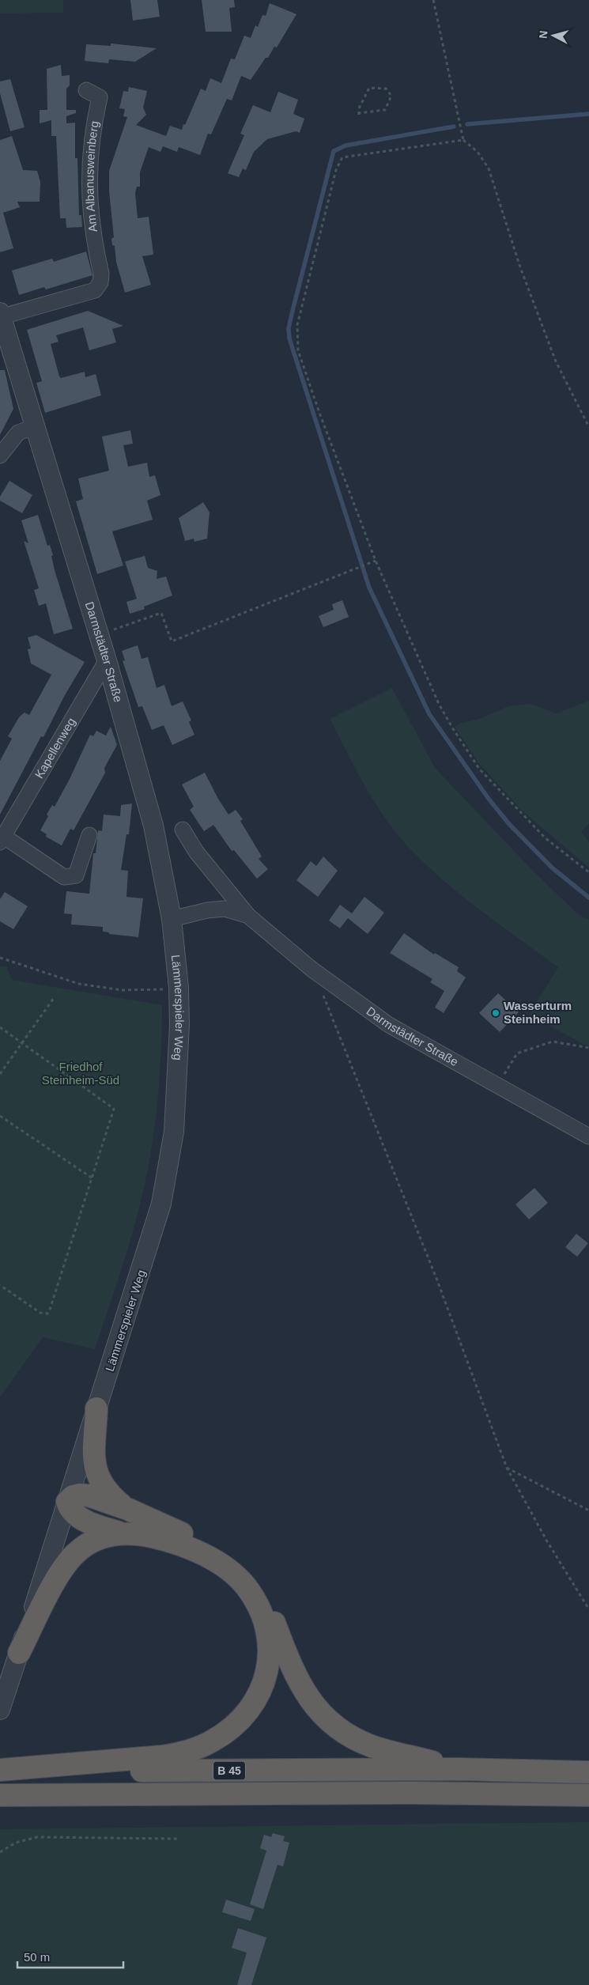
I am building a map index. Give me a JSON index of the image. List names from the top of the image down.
{
  "streets": {
    "highway": ["B 45"],
    "street": [
      "Am Albanusweinberg",
      "Darmstädter Straße",
      "Kapellenweg",
      "Lämmerspieler Weg"
    ]
  },
  "crossings": [
    ["Am Albanusweinberg", "Darmstädter Straße"],
    ["Darmstädter Straße", "Kapellenweg"],
    ["Darmstädter Straße", "Lämmerspieler Weg"]
  ],
  "parks": ["Friedhof Steinheim-Süd"],
  "places": ["Wasserturm Steinheim"],
  "scale_bar": "50 m",
  "north": "left"
}
